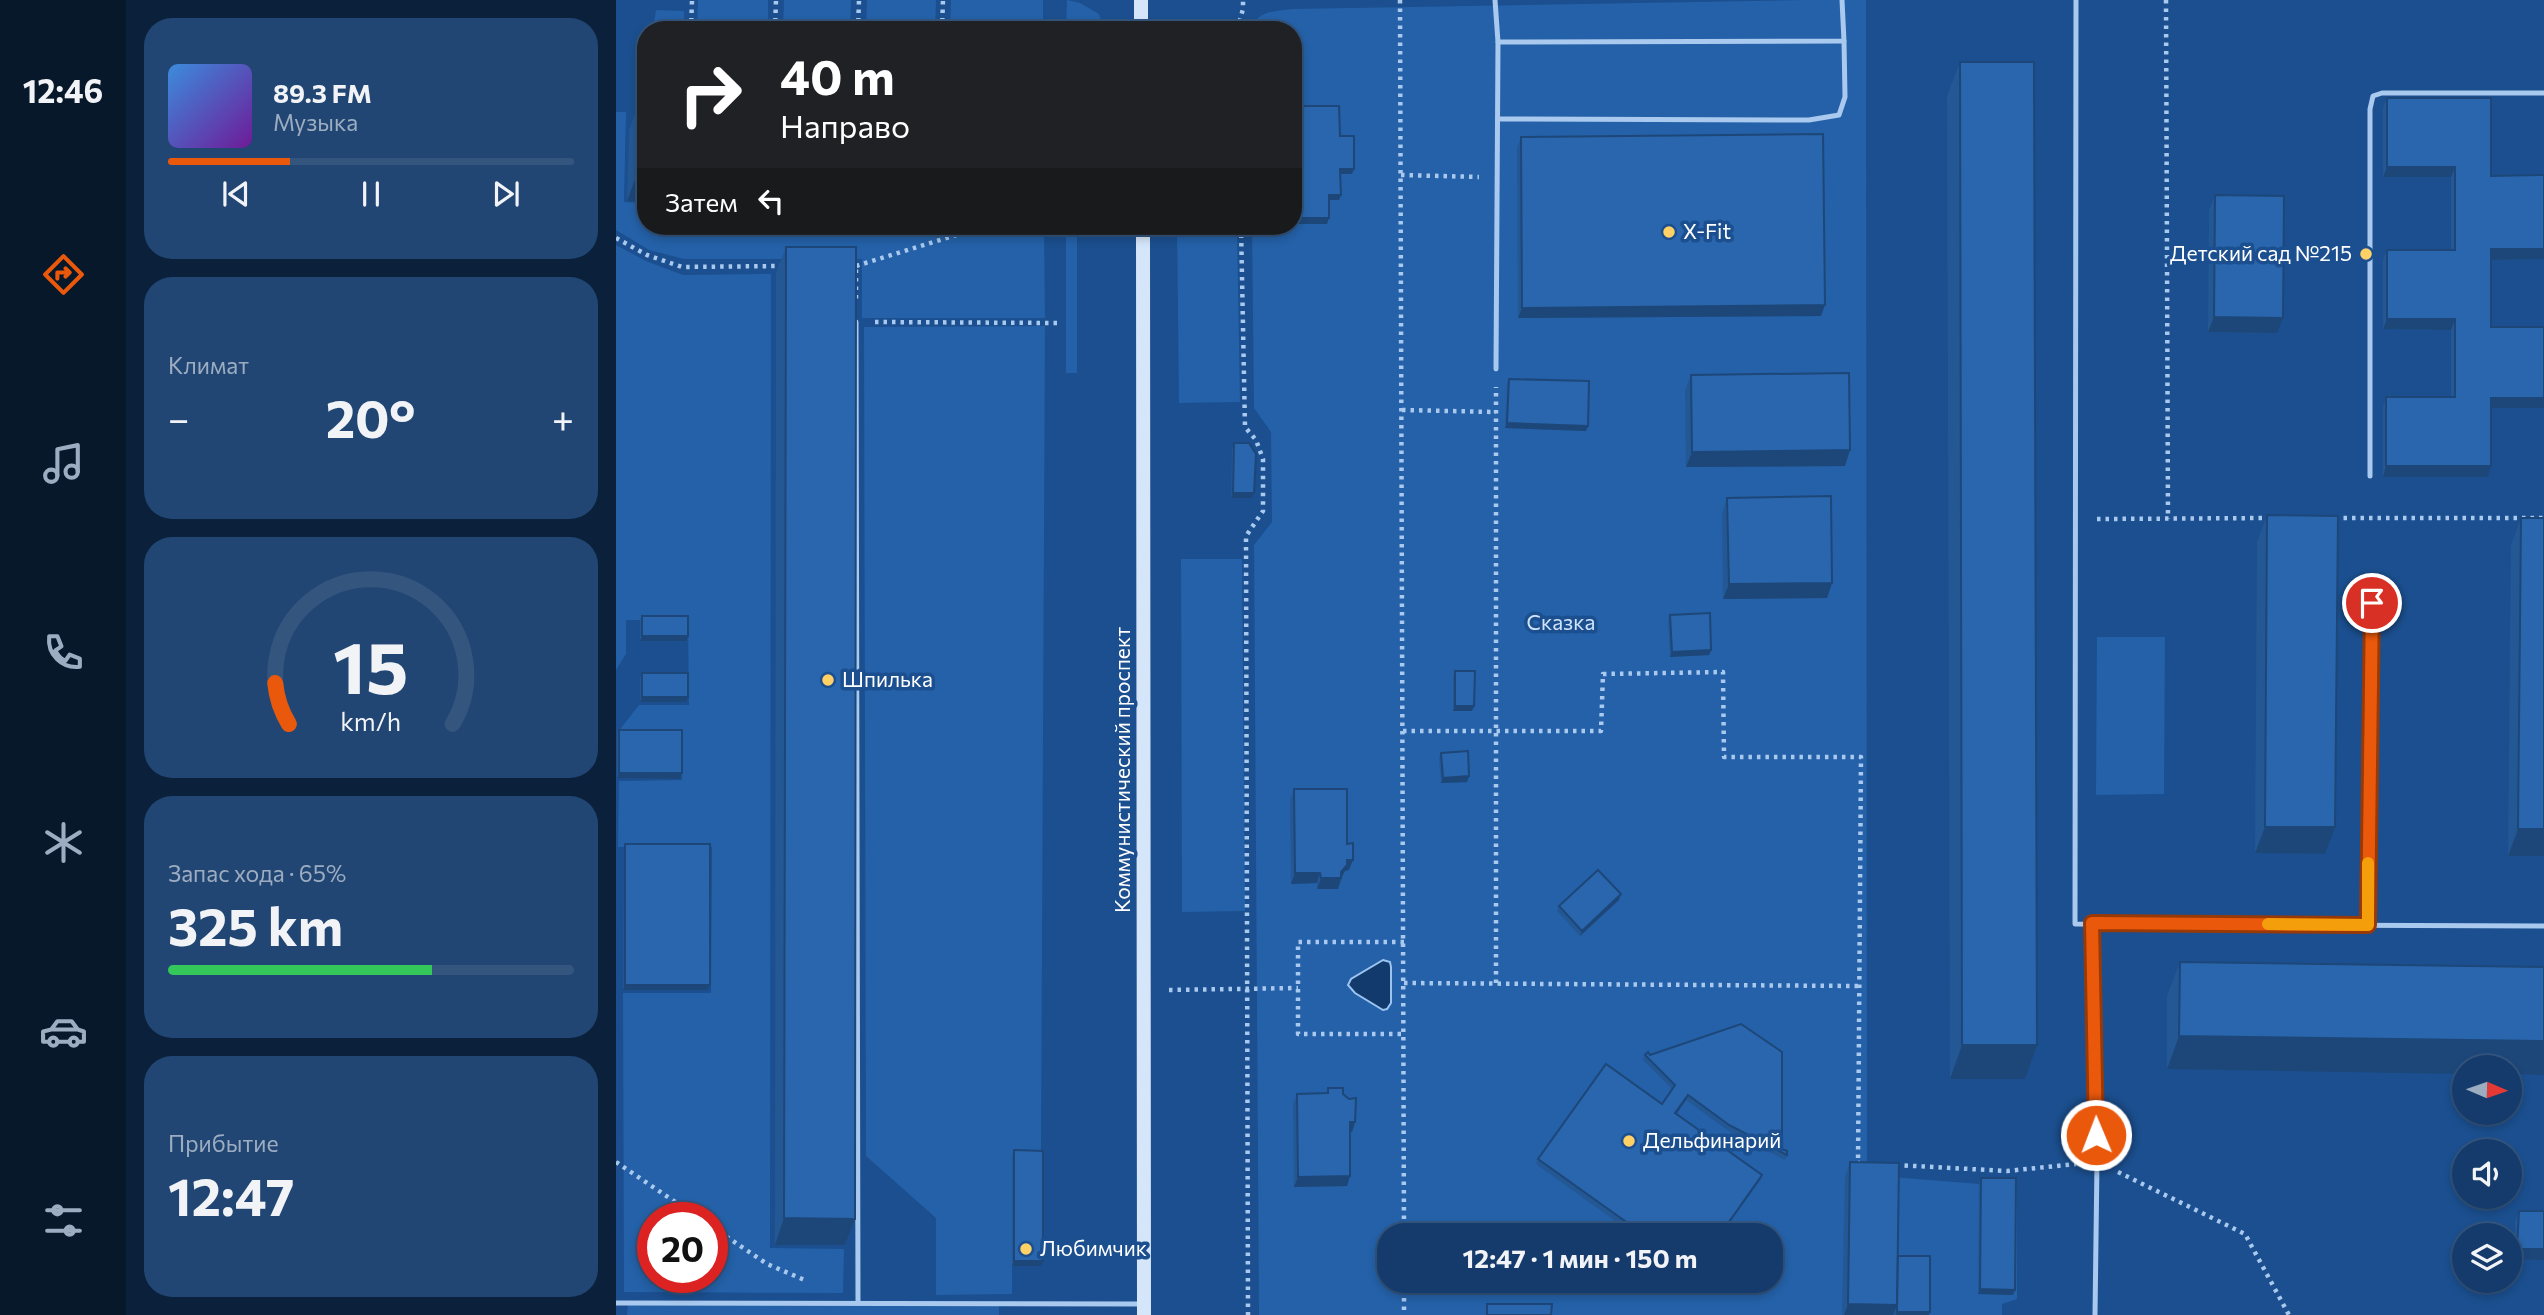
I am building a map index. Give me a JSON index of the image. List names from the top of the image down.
{
  "streets": {
    "main road": ["Коммунистический проспект"]
  },
  "parks": ["Сказка"],
  "places": [
    "X-Fit",
    "Детский сад №215",
    "Шпилька",
    "Дельфинарий",
    "Любимчик"
  ],
  "north": "right",
  "page": {
    "tabs": "12:46",
    "turn": ["40 m", "Направо"],
    "song": ["89.3 FM", "Музыка"],
    "then": "Затем",
    "tile": [
      "Климат",
      ["Запас хода · 65%", "325 km"],
      ["Прибытие", "12:47"]
    ],
    "heat": ["−", "20°", "+"],
    "limit": "20",
    "trip": "12:47 · 1 мин · 150 m",
    "gauge": ["15", "km/h"]
  }
}
